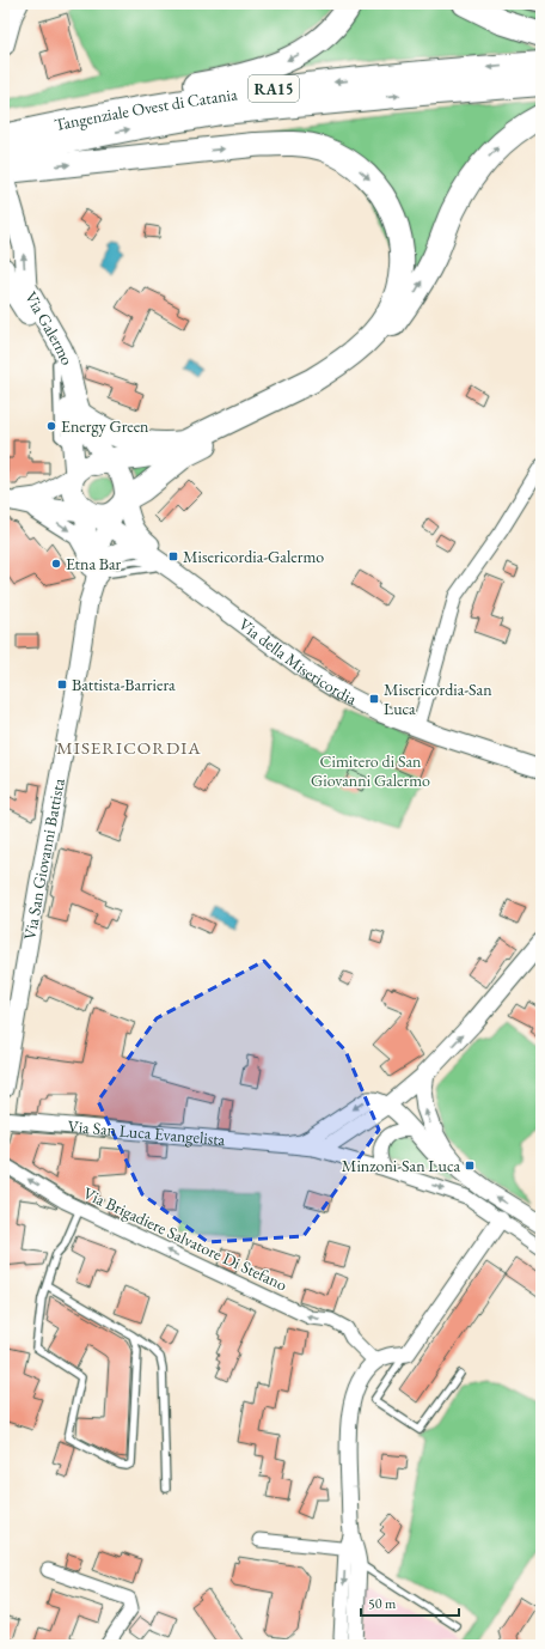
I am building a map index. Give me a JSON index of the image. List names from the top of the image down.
{
  "streets": {
    "highway": ["RA15", "Tangenziale Ovest di Catania"],
    "main road": ["Via Galermo", "Via della Misericordia", "Via San Giovanni Battista"],
    "street": ["Via San Luca Evangelista", "Via Brigadiere Salvatore Di Stefano"]
  },
  "crossings": [
    ["Tangenziale Ovest di Catania", "Via Galermo"],
    ["Via Galermo", "Via della Misericordia"]
  ],
  "one_way": ["Via Brigadiere Salvatore Di Stefano"],
  "districts": ["MISERICORDIA"],
  "parks": ["Cimitero di San Giovanni Galermo"],
  "places": {
    "other": ["Energy Green", "Etna Bar"],
    "transit": [
      "Misericordia-Galermo",
      "Battista-Barriera",
      "Misericordia-San Luca",
      "Minzoni-San Luca"
    ]
  },
  "scale_bar": "50 m"
}
